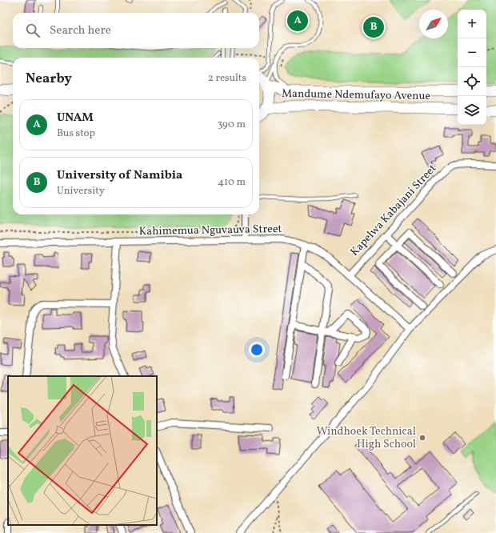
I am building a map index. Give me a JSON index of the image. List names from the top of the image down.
{
  "streets": {
    "main road": ["Mandume Ndemufayo Avenue"],
    "street": ["Kapelwa Kabajani Street", "Kahimemua Nguvauva Street"]
  },
  "crossings": [
    ["Kapelwa Kabajani Street", "Kahimemua Nguvauva Street"]
  ],
  "places": ["Windhoek Technical High School"],
  "north": "top right",
  "page": {
    "pins": ["A", "B"],
    "map_buttons": ["+", "−"],
    "search": "Search here",
    "heading": ["Nearby", "2 results"],
    "list": [
      {
        "mark": "A",
        "name": "UNAM",
        "note": "Bus stop",
        "value": "390 m"
      },
      {
        "mark": "B",
        "name": "University of Namibia",
        "note": "University",
        "value": "410 m"
      }
    ]
  }
}
